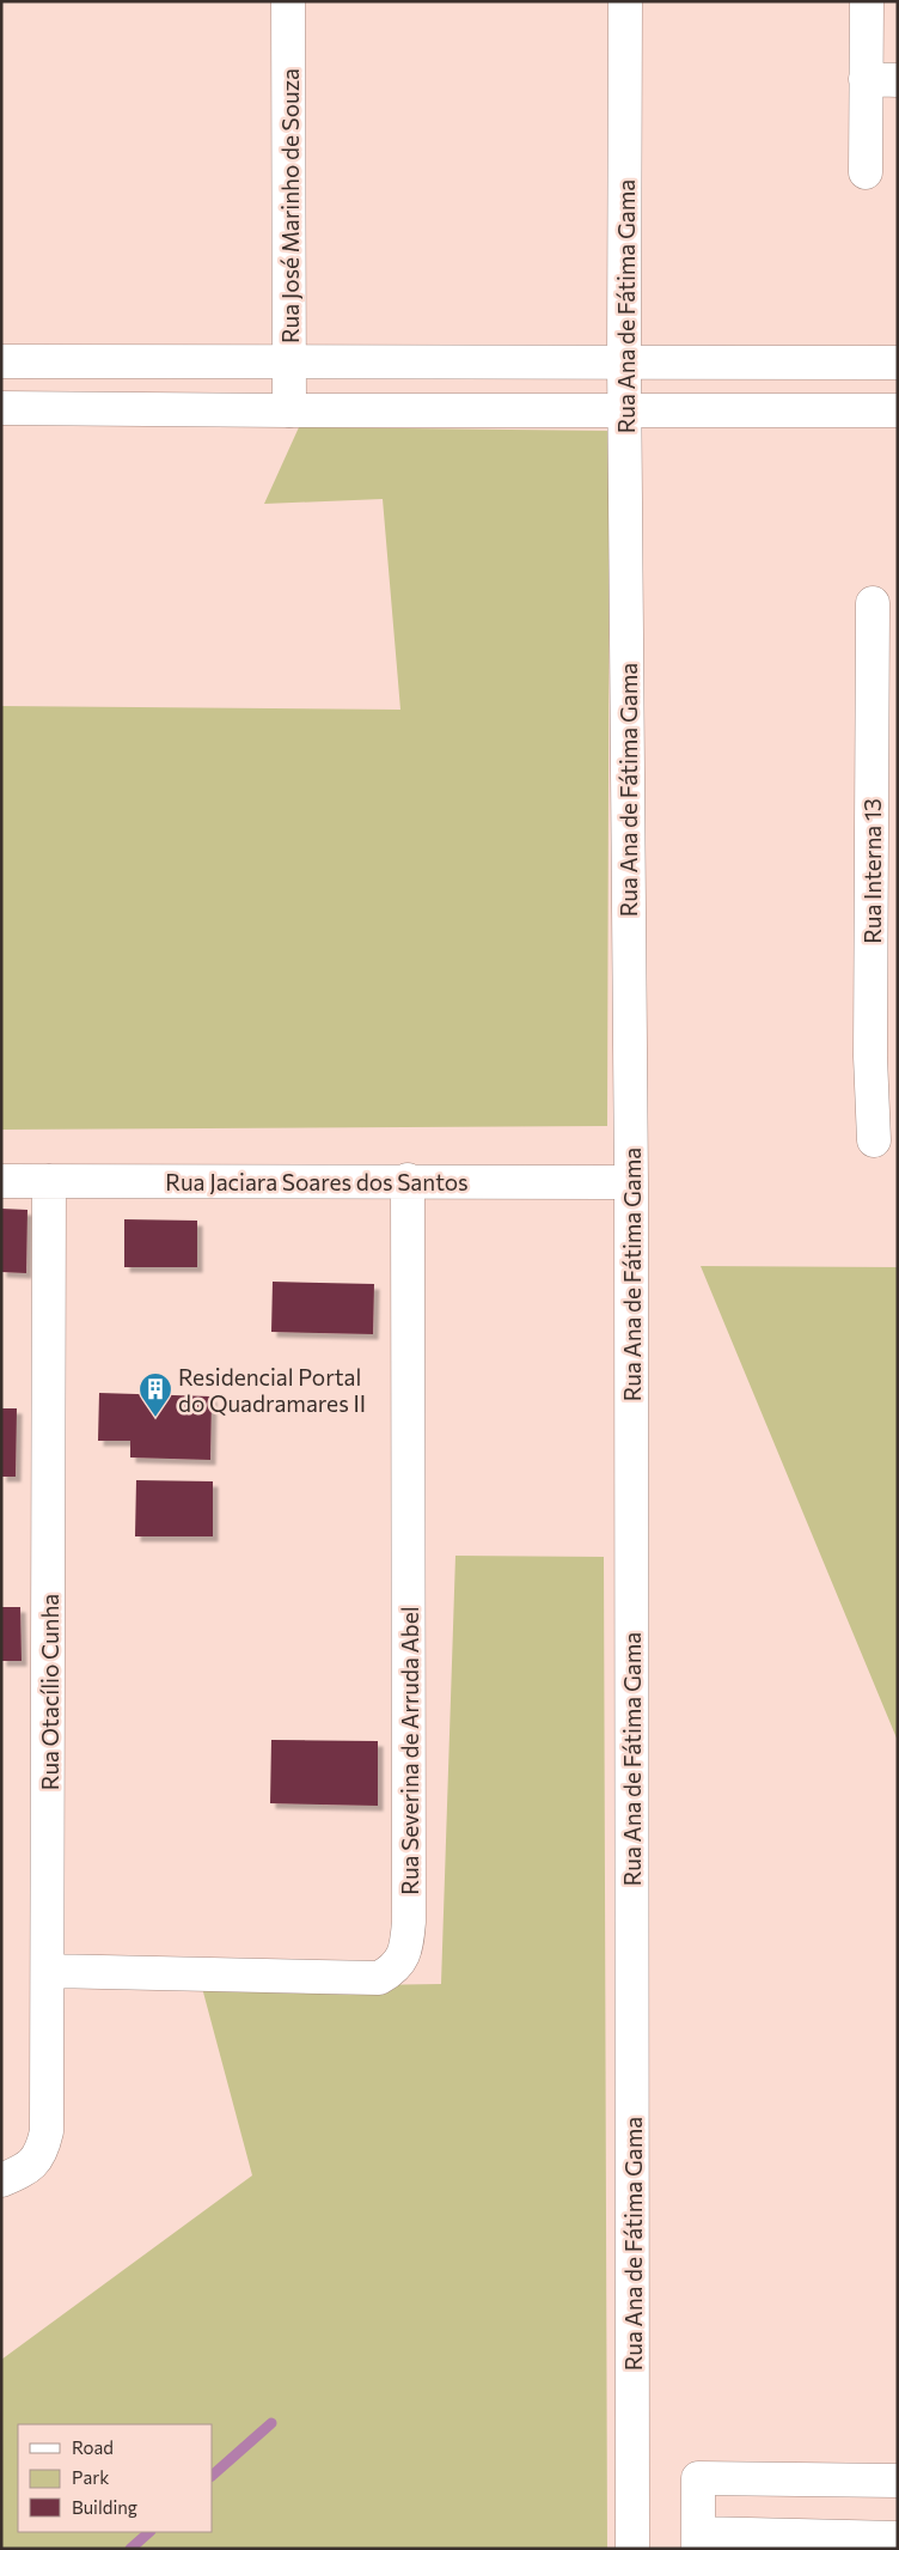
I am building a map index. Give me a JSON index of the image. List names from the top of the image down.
{
  "streets": {
    "street": [
      "Rua José Marinho de Souza",
      "Rua Ana de Fátima Gama",
      "Rua Interna 13",
      "Rua Jaciara Soares dos Santos",
      "Rua Otacílio Cunha",
      "Rua Severina de Arruda Abel"
    ]
  },
  "crossings": [
    ["Rua Ana de Fátima Gama", "Rua Jaciara Soares dos Santos"],
    ["Rua Jaciara Soares dos Santos", "Rua Otacílio Cunha"],
    ["Rua Jaciara Soares dos Santos", "Rua Severina de Arruda Abel"],
    ["Rua Otacílio Cunha", "Rua Severina de Arruda Abel"]
  ],
  "places": {
    "building": ["Residencial Portal do Quadramares II"]
  },
  "legend": ["Road", "Park", "Building"]
}
